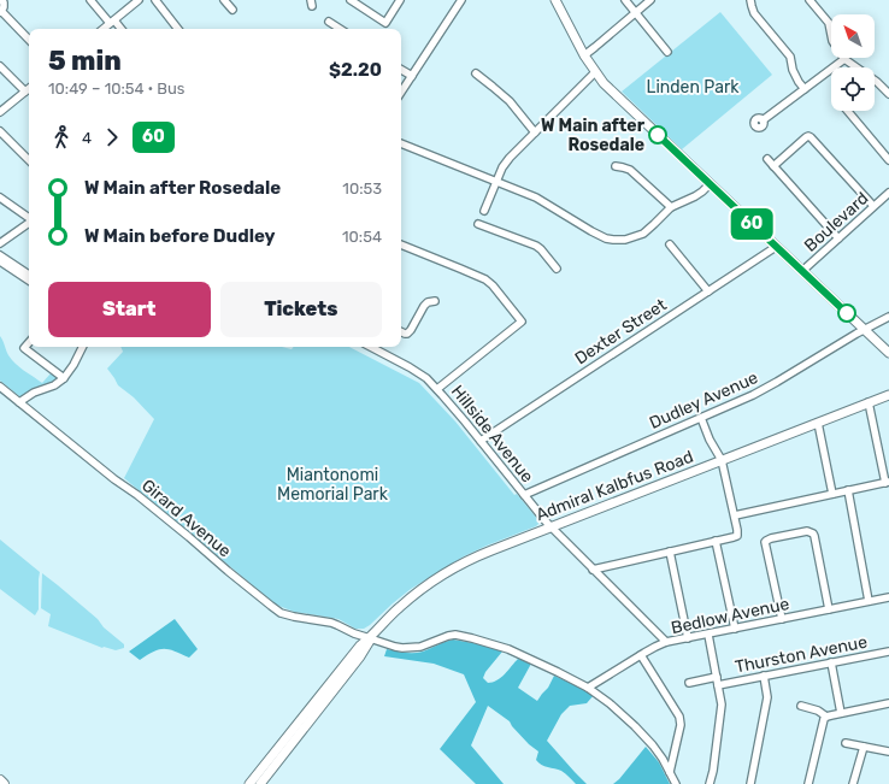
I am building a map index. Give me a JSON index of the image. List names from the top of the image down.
{
  "streets": {
    "main road": ["Admiral Kalbfus Road"],
    "street": [
      "Boulevard",
      "Dexter Street",
      "Dudley Avenue",
      "Hillside Avenue",
      "Girard Avenue",
      "Bedlow Avenue",
      "Thurston Avenue"
    ]
  },
  "crossings": [
    ["Dexter Street", "Hillside Avenue"],
    ["Dudley Avenue", "Hillside Avenue"],
    ["Hillside Avenue", "Admiral Kalbfus Road"],
    ["Hillside Avenue", "Bedlow Avenue"],
    ["Admiral Kalbfus Road", "Girard Avenue"],
    ["Girard Avenue", "Bedlow Avenue"]
  ],
  "parks": ["Linden Park", "Miantonomi Memorial Park"],
  "places": ["W Main after Rosedale"],
  "lines": ["bus line 60"],
  "north": "top left",
  "page": {
    "on_map": "60",
    "heading": ["5 min", "10:49 – 10:54 · Bus", "$2.20"],
    "legs": ["4", "60"],
    "list": [
      {
        "name": "W Main after Rosedale",
        "value": "10:53"
      },
      {
        "name": "W Main before Dudley",
        "value": "10:54"
      }
    ],
    "buttons": ["Start", "Tickets"]
  }
}
